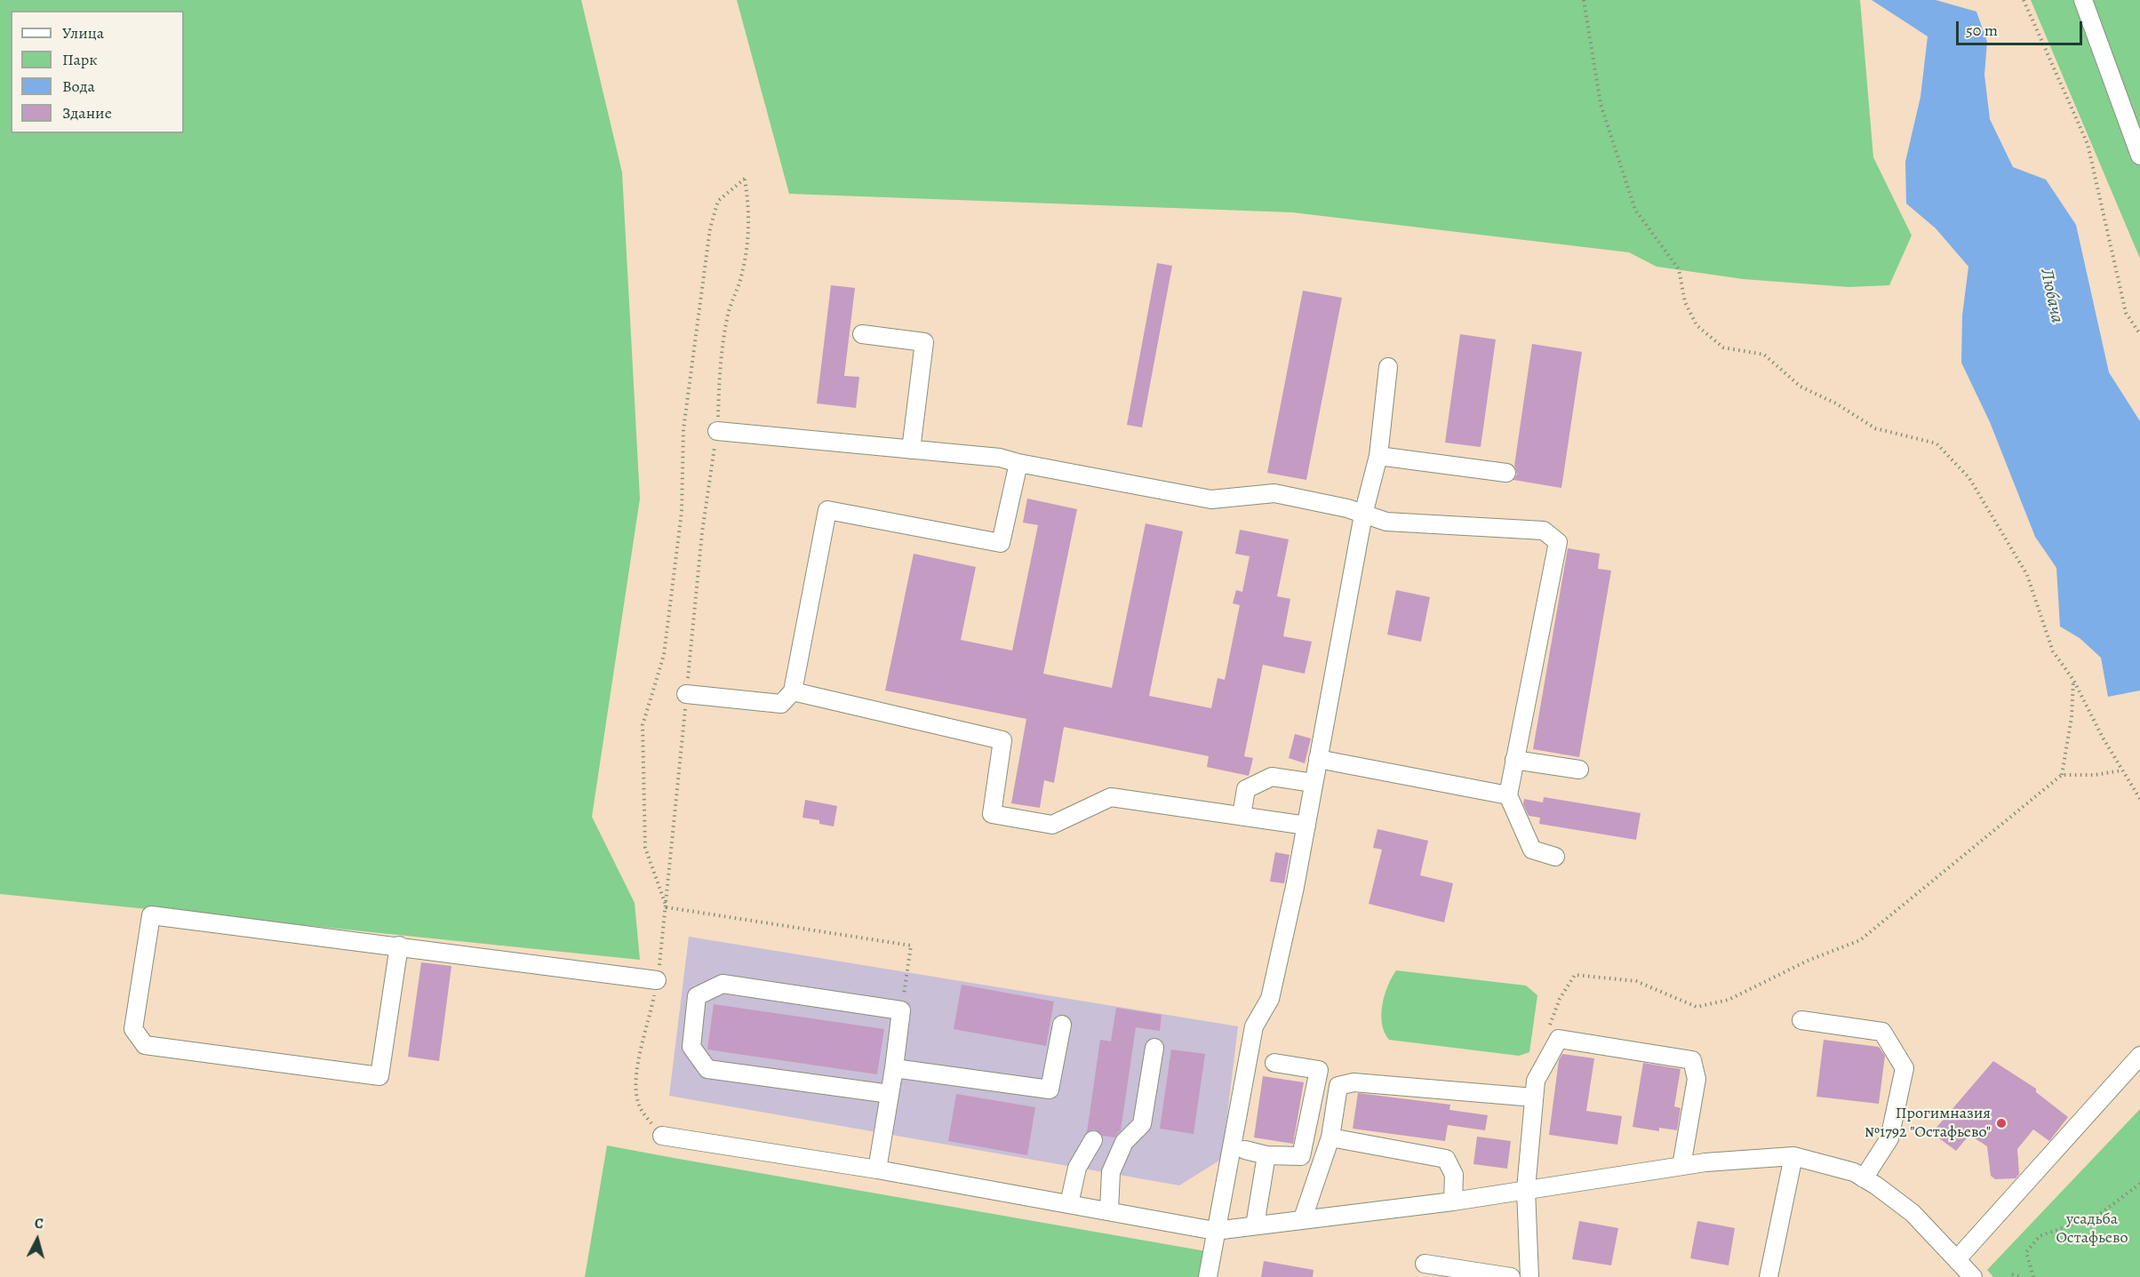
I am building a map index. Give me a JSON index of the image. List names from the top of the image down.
{
  "water": ["Любача"],
  "parks": ["усадьба Остафьево"],
  "places": ["Прогимназия №1792 \"Остафьево\""],
  "legend": [
    "Улица",
    "Парк",
    "Вода",
    "Здание"
  ],
  "scale_bar": "50 m",
  "north": "top"
}
